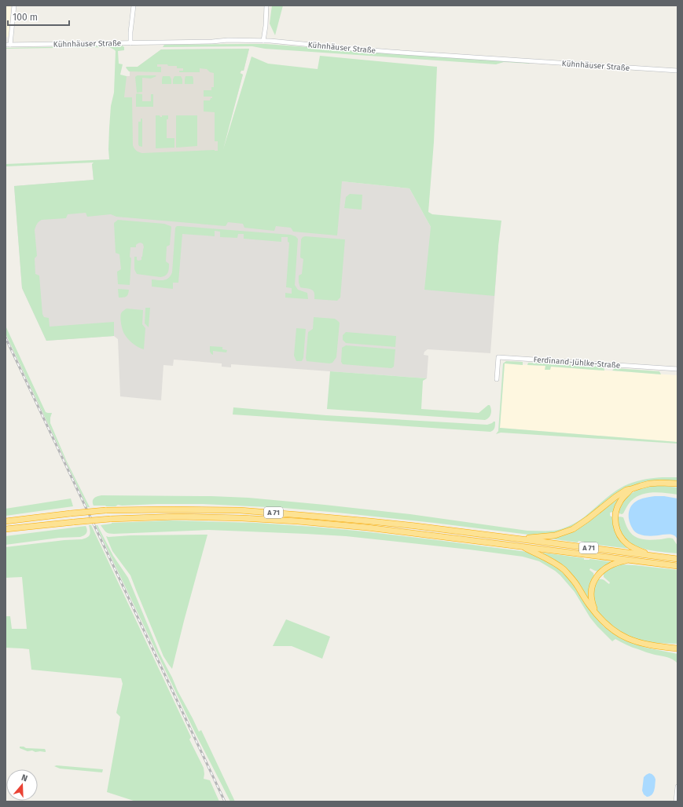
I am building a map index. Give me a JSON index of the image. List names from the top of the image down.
{
  "streets": {
    "highway": ["A 71"],
    "street": ["Kühnhäuser Straße", "Ferdinand-Jühlke-Straße"]
  },
  "scale_bar": "100 m",
  "north": "top"
}
